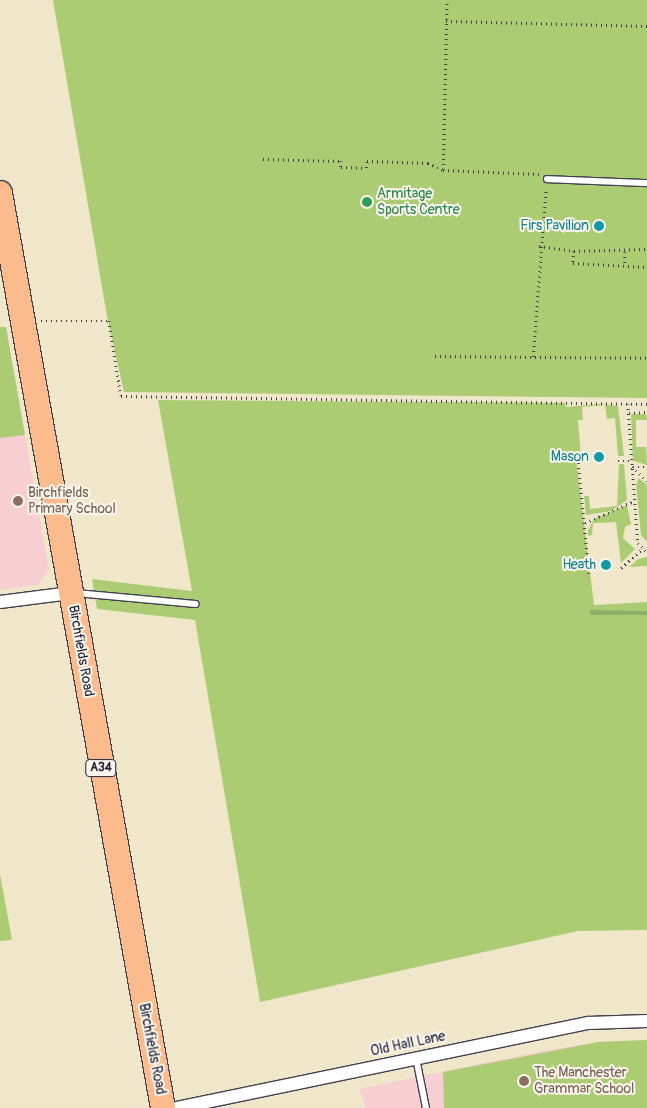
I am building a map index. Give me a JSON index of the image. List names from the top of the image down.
{
  "streets": {
    "highway": ["Birchfields Road", "A34"],
    "street": ["Old Hall Lane"]
  },
  "places": [
    "Armitage Sports Centre",
    "Firs Pavilion",
    "Mason",
    "Birchfields Primary School",
    "Heath",
    "The Manchester Grammar School"
  ]
}
